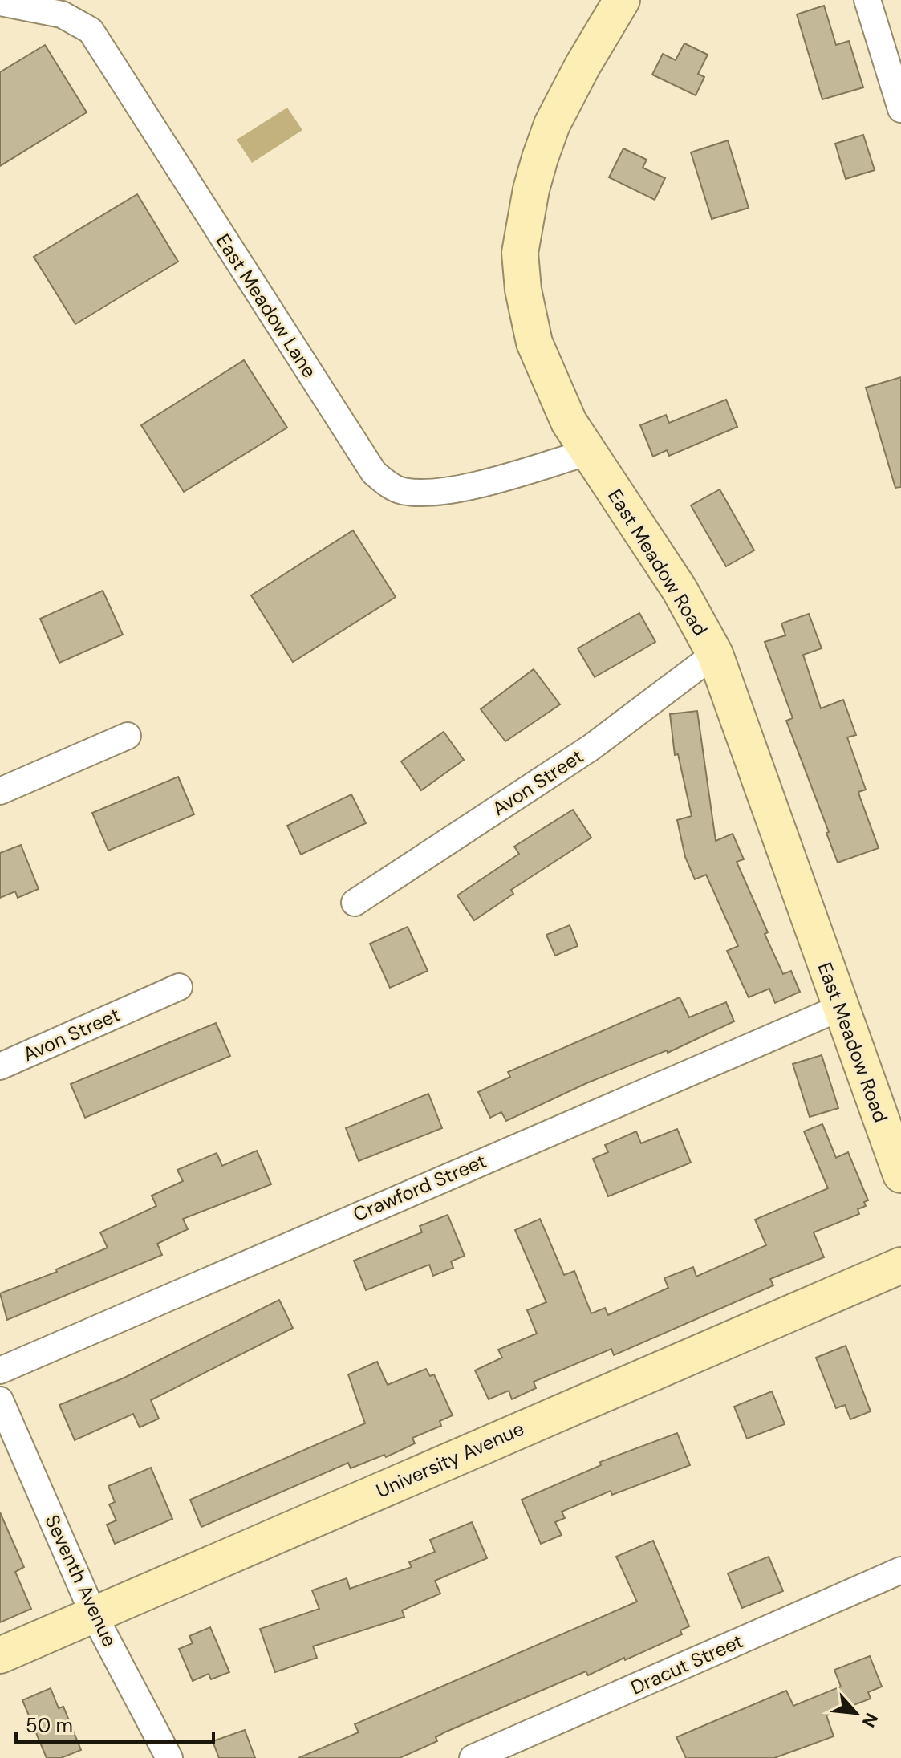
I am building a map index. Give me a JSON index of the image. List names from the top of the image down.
{
  "streets": {
    "street": [
      "East Meadow Lane",
      "East Meadow Road",
      "Avon Street",
      "Crawford Street",
      "University Avenue",
      "Seventh Avenue",
      "Dracut Street"
    ]
  },
  "crossings": [
    ["East Meadow Lane", "East Meadow Road"],
    ["East Meadow Road", "Avon Street"],
    ["East Meadow Road", "Crawford Street"],
    ["University Avenue", "Seventh Avenue"]
  ],
  "scale_bar": "50 m",
  "north": "bottom right"
}
